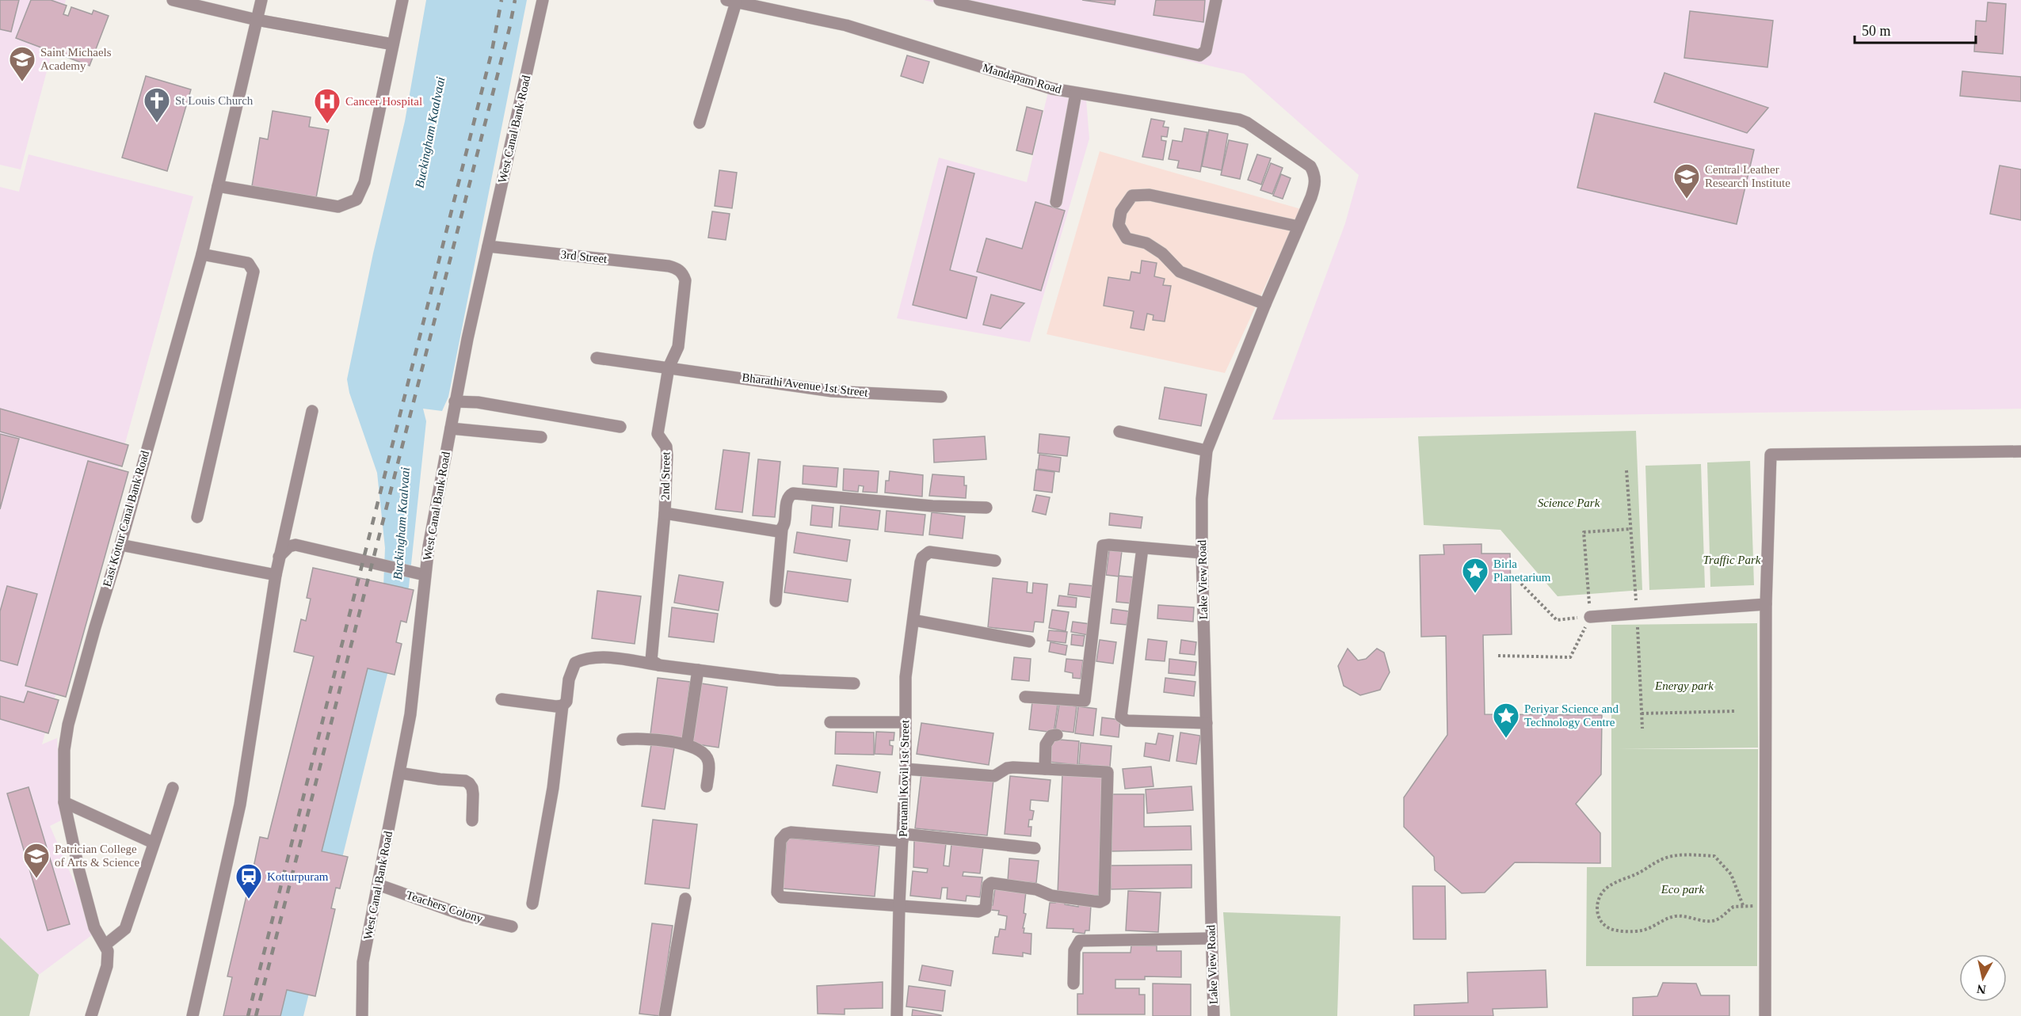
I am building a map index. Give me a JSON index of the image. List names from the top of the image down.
{
  "streets": {
    "street": [
      "Mandapam Road",
      "West Canal Bank Road",
      "3rd Street",
      "Bharathi Avenue 1st Street",
      "2nd Street",
      "East Kottur Canal Bank Road",
      "Lake View Road",
      "Peruaml Kovil 1st Street",
      "Teachers Colony"
    ]
  },
  "crossings": [
    ["Mandapam Road", "Lake View Road"],
    ["West Canal Bank Road", "3rd Street"],
    ["West Canal Bank Road", "Teachers Colony"],
    ["3rd Street", "2nd Street"],
    ["Bharathi Avenue 1st Street", "2nd Street"]
  ],
  "water": ["Buckingham Kaalvaai"],
  "parks": [
    "Science Park",
    "Traffic Park",
    "Energy park",
    "Eco park"
  ],
  "places": {
    "school or university": ["Saint Michaels Academy", "Central Leather Research Institute", "Patrician College of Arts & Science"],
    "church": ["St Louis Church"],
    "hospital": ["Cancer Hospital"],
    "place": ["Birla Planetarium", "Periyar Science and Technology Centre"],
    "station": ["Kotturpuram"]
  },
  "scale_bar": "50 m",
  "north": "bottom"
}
